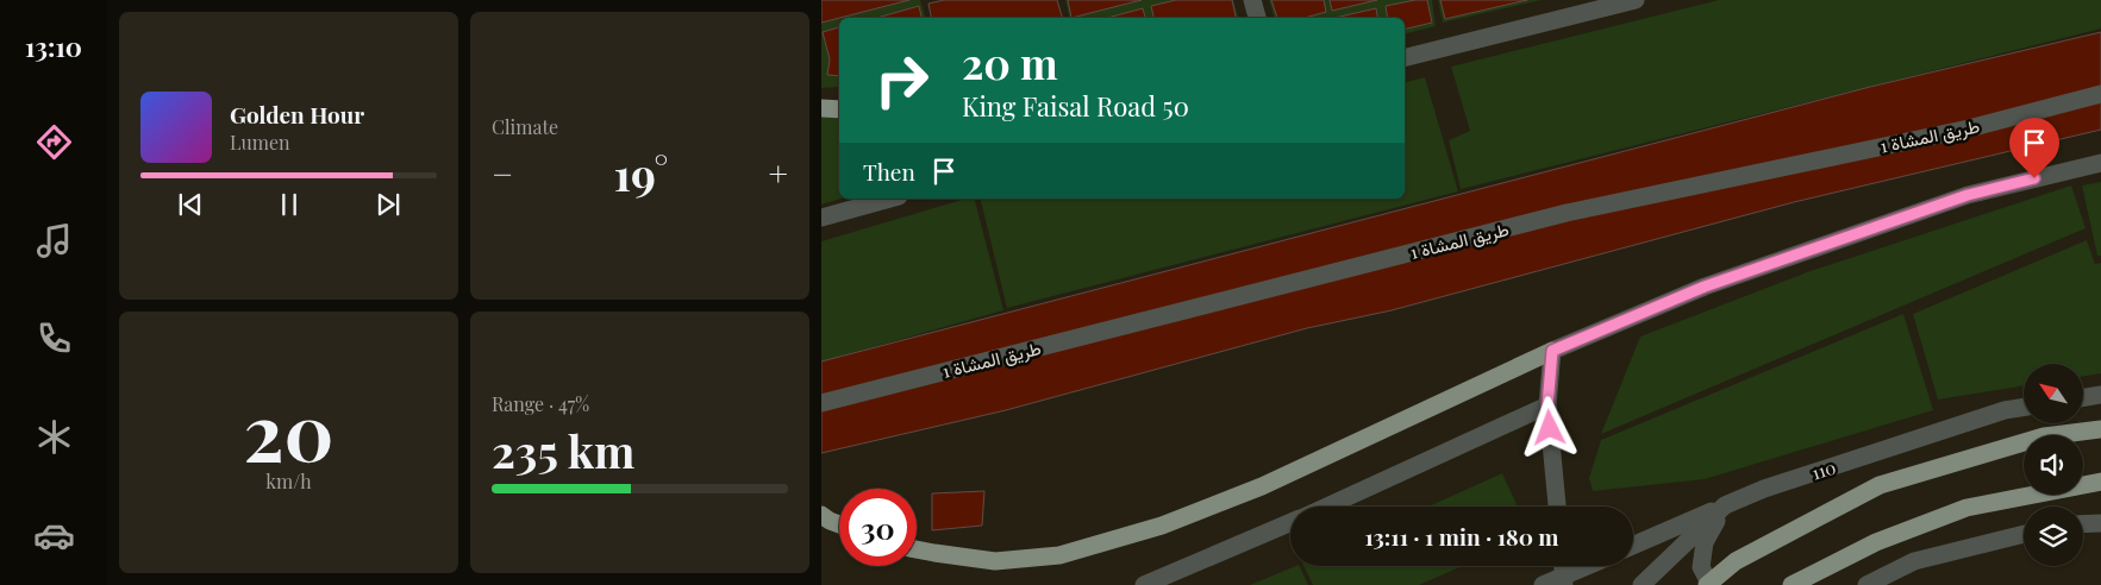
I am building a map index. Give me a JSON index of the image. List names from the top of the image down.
{
  "streets": {
    "street": ["طريق المشاة 1", "110"]
  },
  "north": "top left",
  "page": {
    "tabs": "13:10",
    "tile": [
      "Climate",
      ["20", "km/h"],
      ["Range · 47%", "235 km"]
    ],
    "turn": ["20 m", "King Faisal Road 50"],
    "song": ["Golden Hour", "Lumen"],
    "then": "Then",
    "heat": ["−", "19°", "+"],
    "limit": "30",
    "trip": "13:11 · 1 min · 180 m"
  }
}
